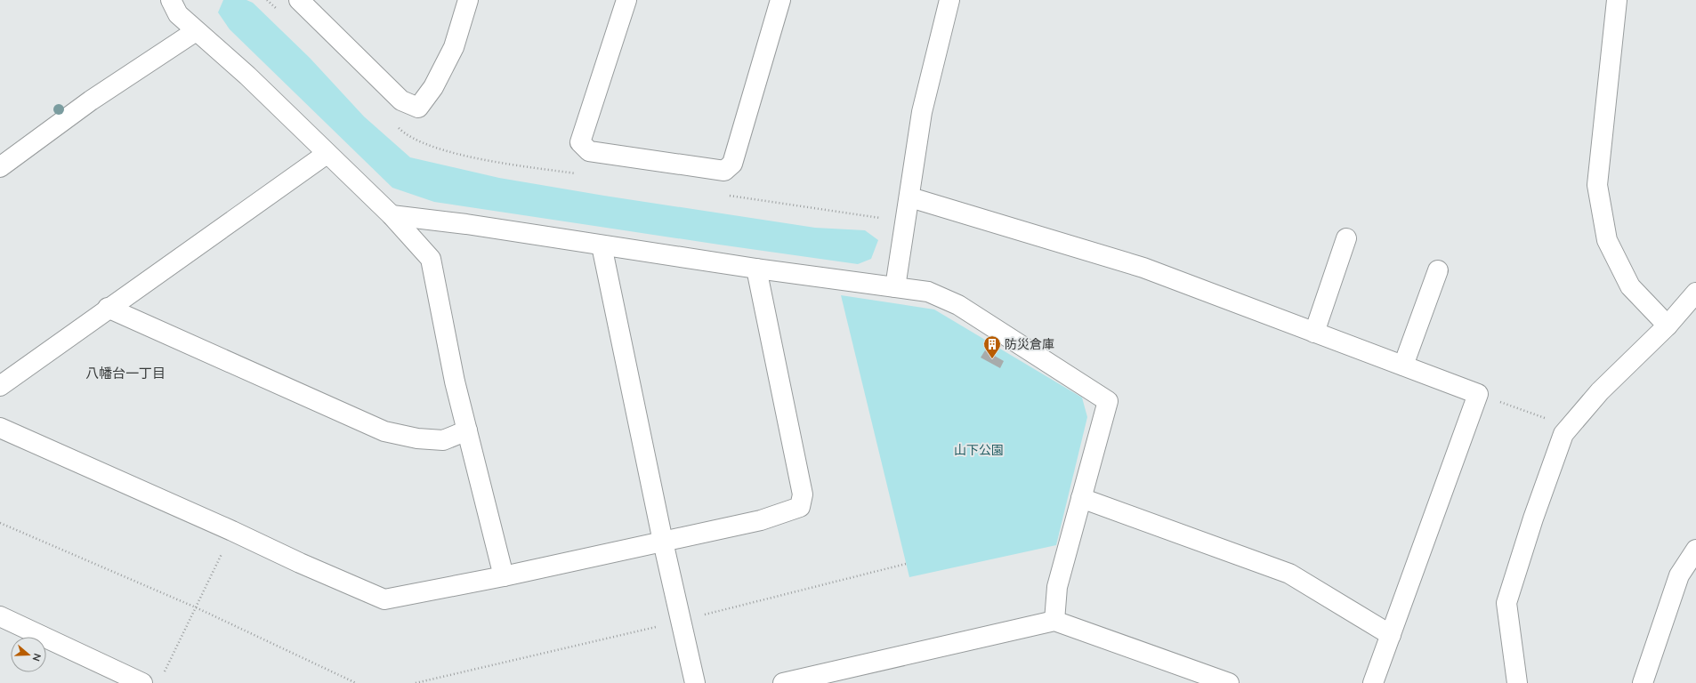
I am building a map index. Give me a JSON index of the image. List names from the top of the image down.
{
  "districts": ["八幡台一丁目"],
  "parks": ["山下公園"],
  "places": {
    "building": ["防災倉庫"]
  },
  "north": "right"
}
